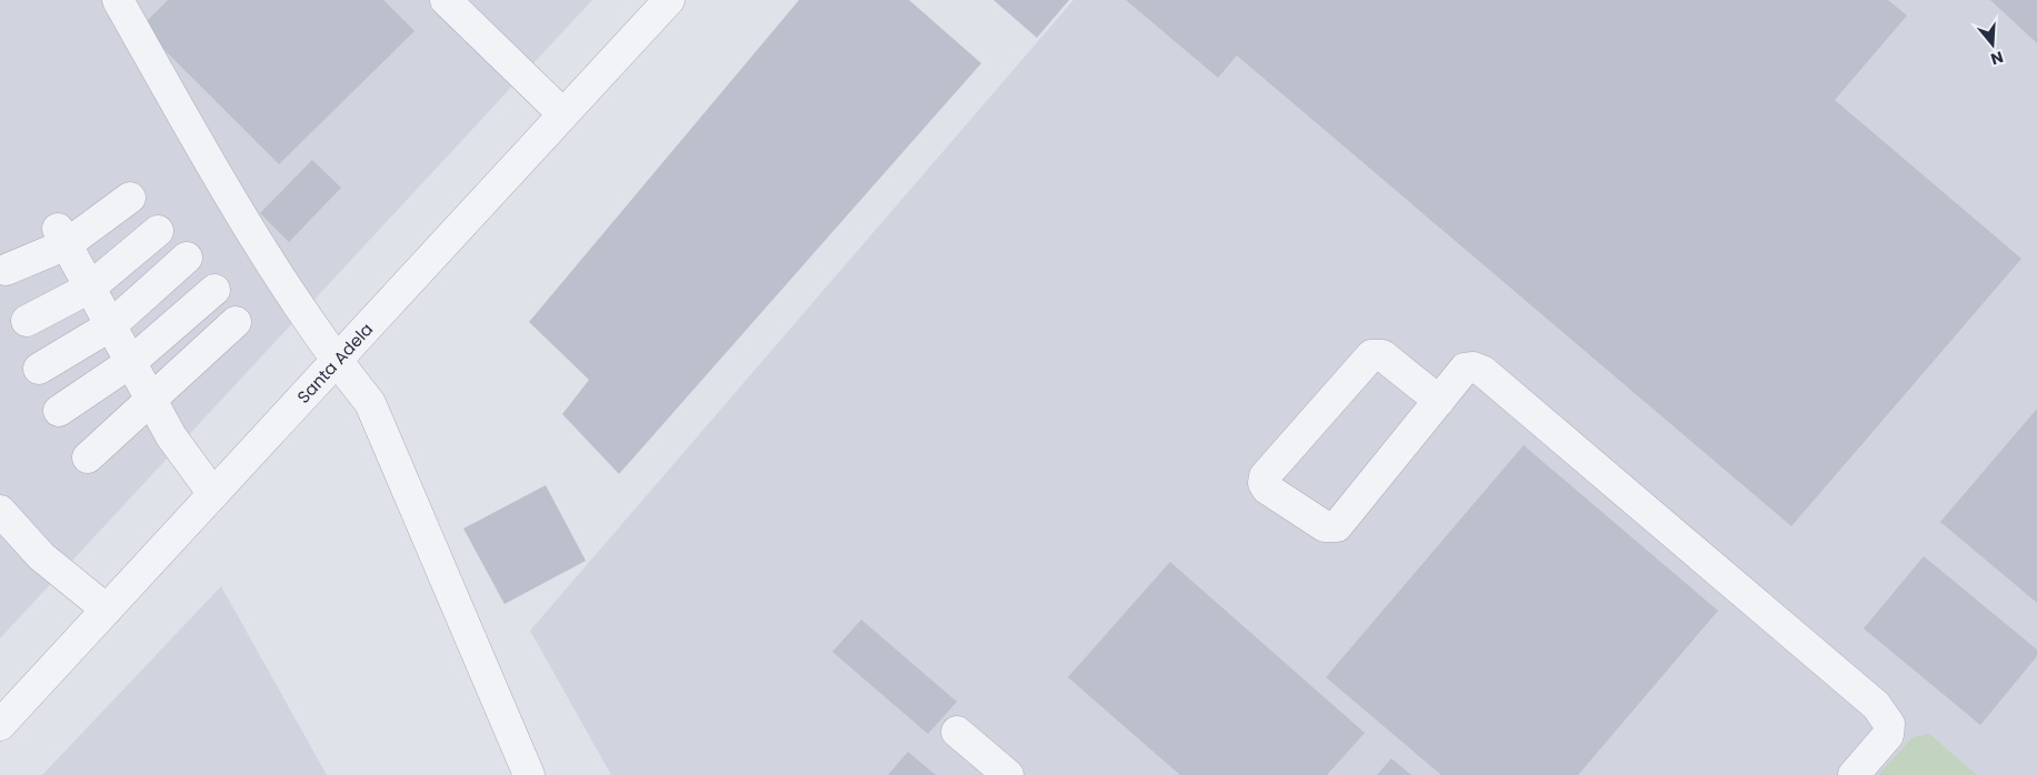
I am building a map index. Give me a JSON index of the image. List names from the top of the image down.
{
  "streets": {
    "street": ["Santa Adela"]
  },
  "north": "bottom"
}
